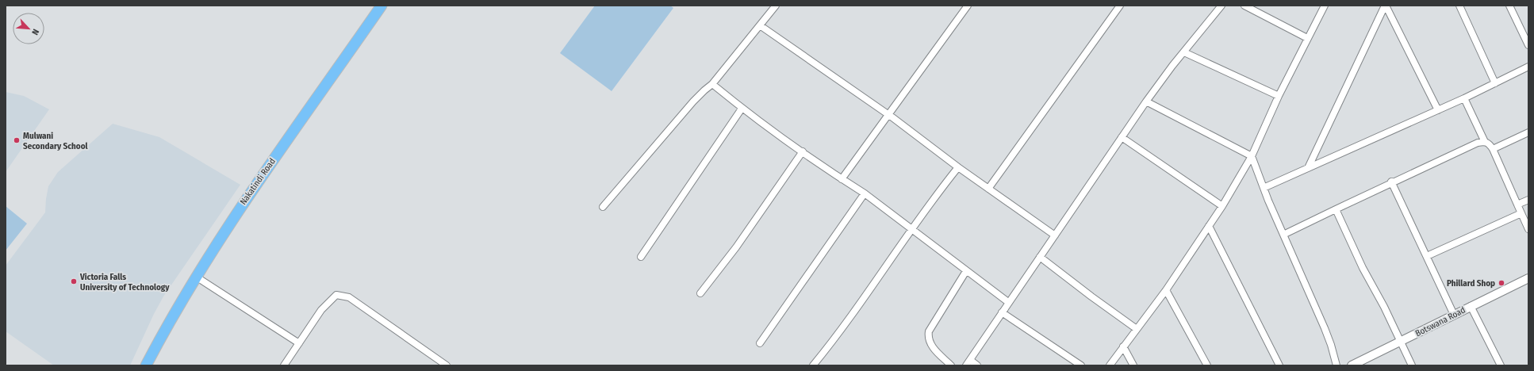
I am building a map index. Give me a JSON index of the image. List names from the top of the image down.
{
  "streets": {
    "highway": ["Nakatindi Road"],
    "street": ["Botswana Road"]
  },
  "places": ["Mulwani Secondary School", "Victoria Falls University of Technology", "Phillard Shop"],
  "north": "bottom right"
}
